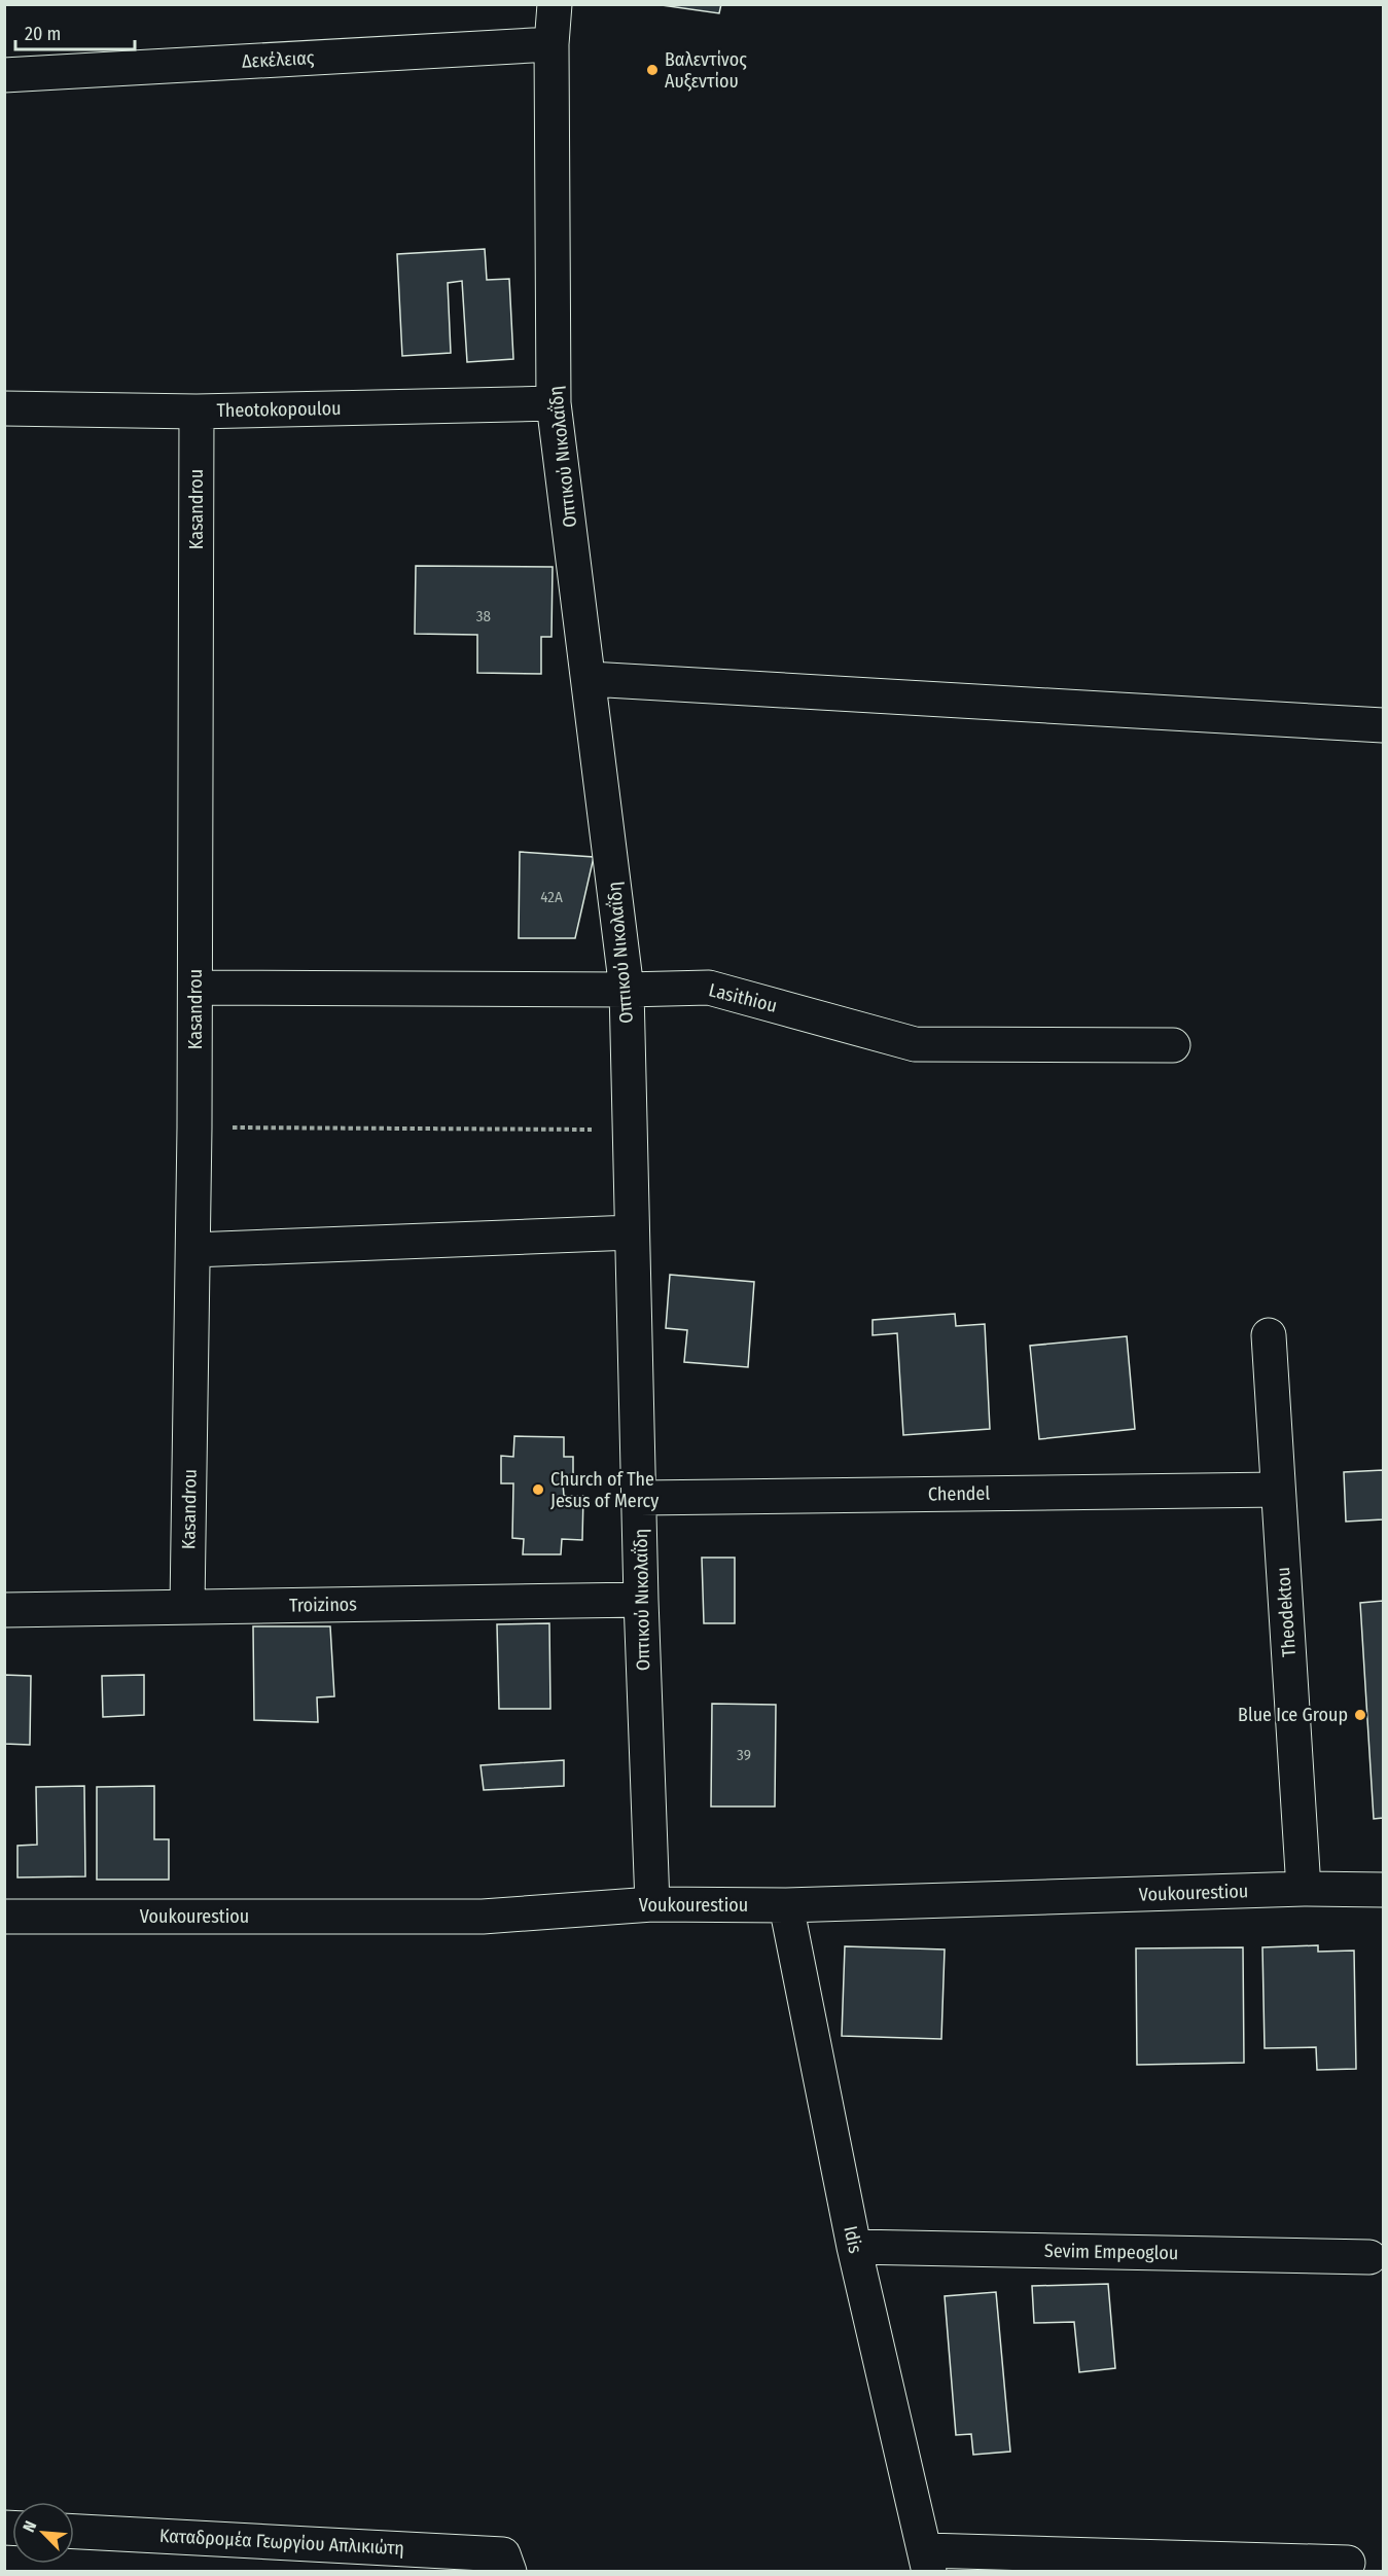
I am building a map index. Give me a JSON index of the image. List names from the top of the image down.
{
  "streets": {
    "street": [
      "Δεκέλειας",
      "Theotokopoulou",
      "Οπτικού Νικολαΐδη",
      "Kasandrou",
      "Lasithiou",
      "Chendel",
      "Troizinos",
      "Theodektou",
      "Voukourestiou",
      "Idis",
      "Sevim Empeoglou",
      "Καταδρομέα Γεωργίου Απλικιώτη"
    ]
  },
  "crossings": [
    ["Δεκέλειας", "Οπτικού Νικολαΐδη"],
    ["Theotokopoulou", "Οπτικού Νικολαΐδη"],
    ["Theotokopoulou", "Kasandrou"],
    ["Οπτικού Νικολαΐδη", "Lasithiou"],
    ["Οπτικού Νικολαΐδη", "Chendel"],
    ["Οπτικού Νικολαΐδη", "Troizinos"],
    ["Οπτικού Νικολαΐδη", "Voukourestiou"],
    ["Kasandrou", "Lasithiou"],
    ["Kasandrou", "Troizinos"],
    ["Chendel", "Theodektou"],
    ["Theodektou", "Voukourestiou"],
    ["Voukourestiou", "Idis"],
    ["Idis", "Sevim Empeoglou"]
  ],
  "places": ["Βαλεντίνος Αυξεντίου", "Church of The Jesus of Mercy", "Blue Ice Group"],
  "house_numbers": ["38", "42A", "39"],
  "scale_bar": "20 m",
  "north": "top left"
}
